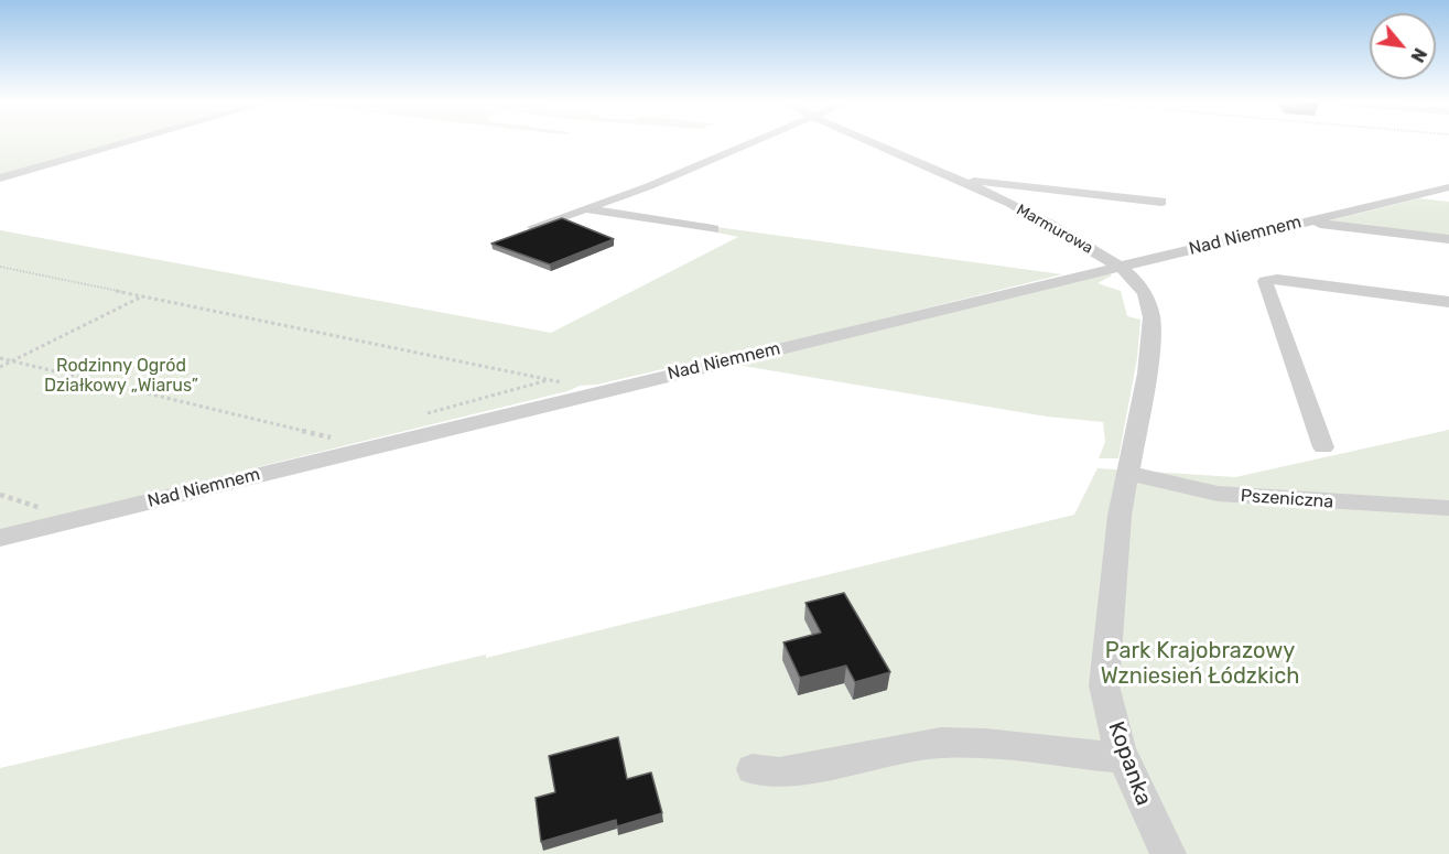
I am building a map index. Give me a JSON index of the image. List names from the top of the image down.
{
  "streets": {
    "street": [
      "Marmurowa",
      "Nad Niemnem",
      "Pszeniczna",
      "Kopanka"
    ]
  },
  "crossings": [
    ["Marmurowa", "Nad Niemnem"],
    ["Marmurowa", "Pszeniczna"],
    ["Marmurowa", "Kopanka"],
    ["Pszeniczna", "Kopanka"]
  ],
  "parks": ["Rodzinny Ogród Działkowy „Wiarus”", "Park Krajobrazowy Wzniesień Łódzkich"],
  "north": "bottom right"
}
